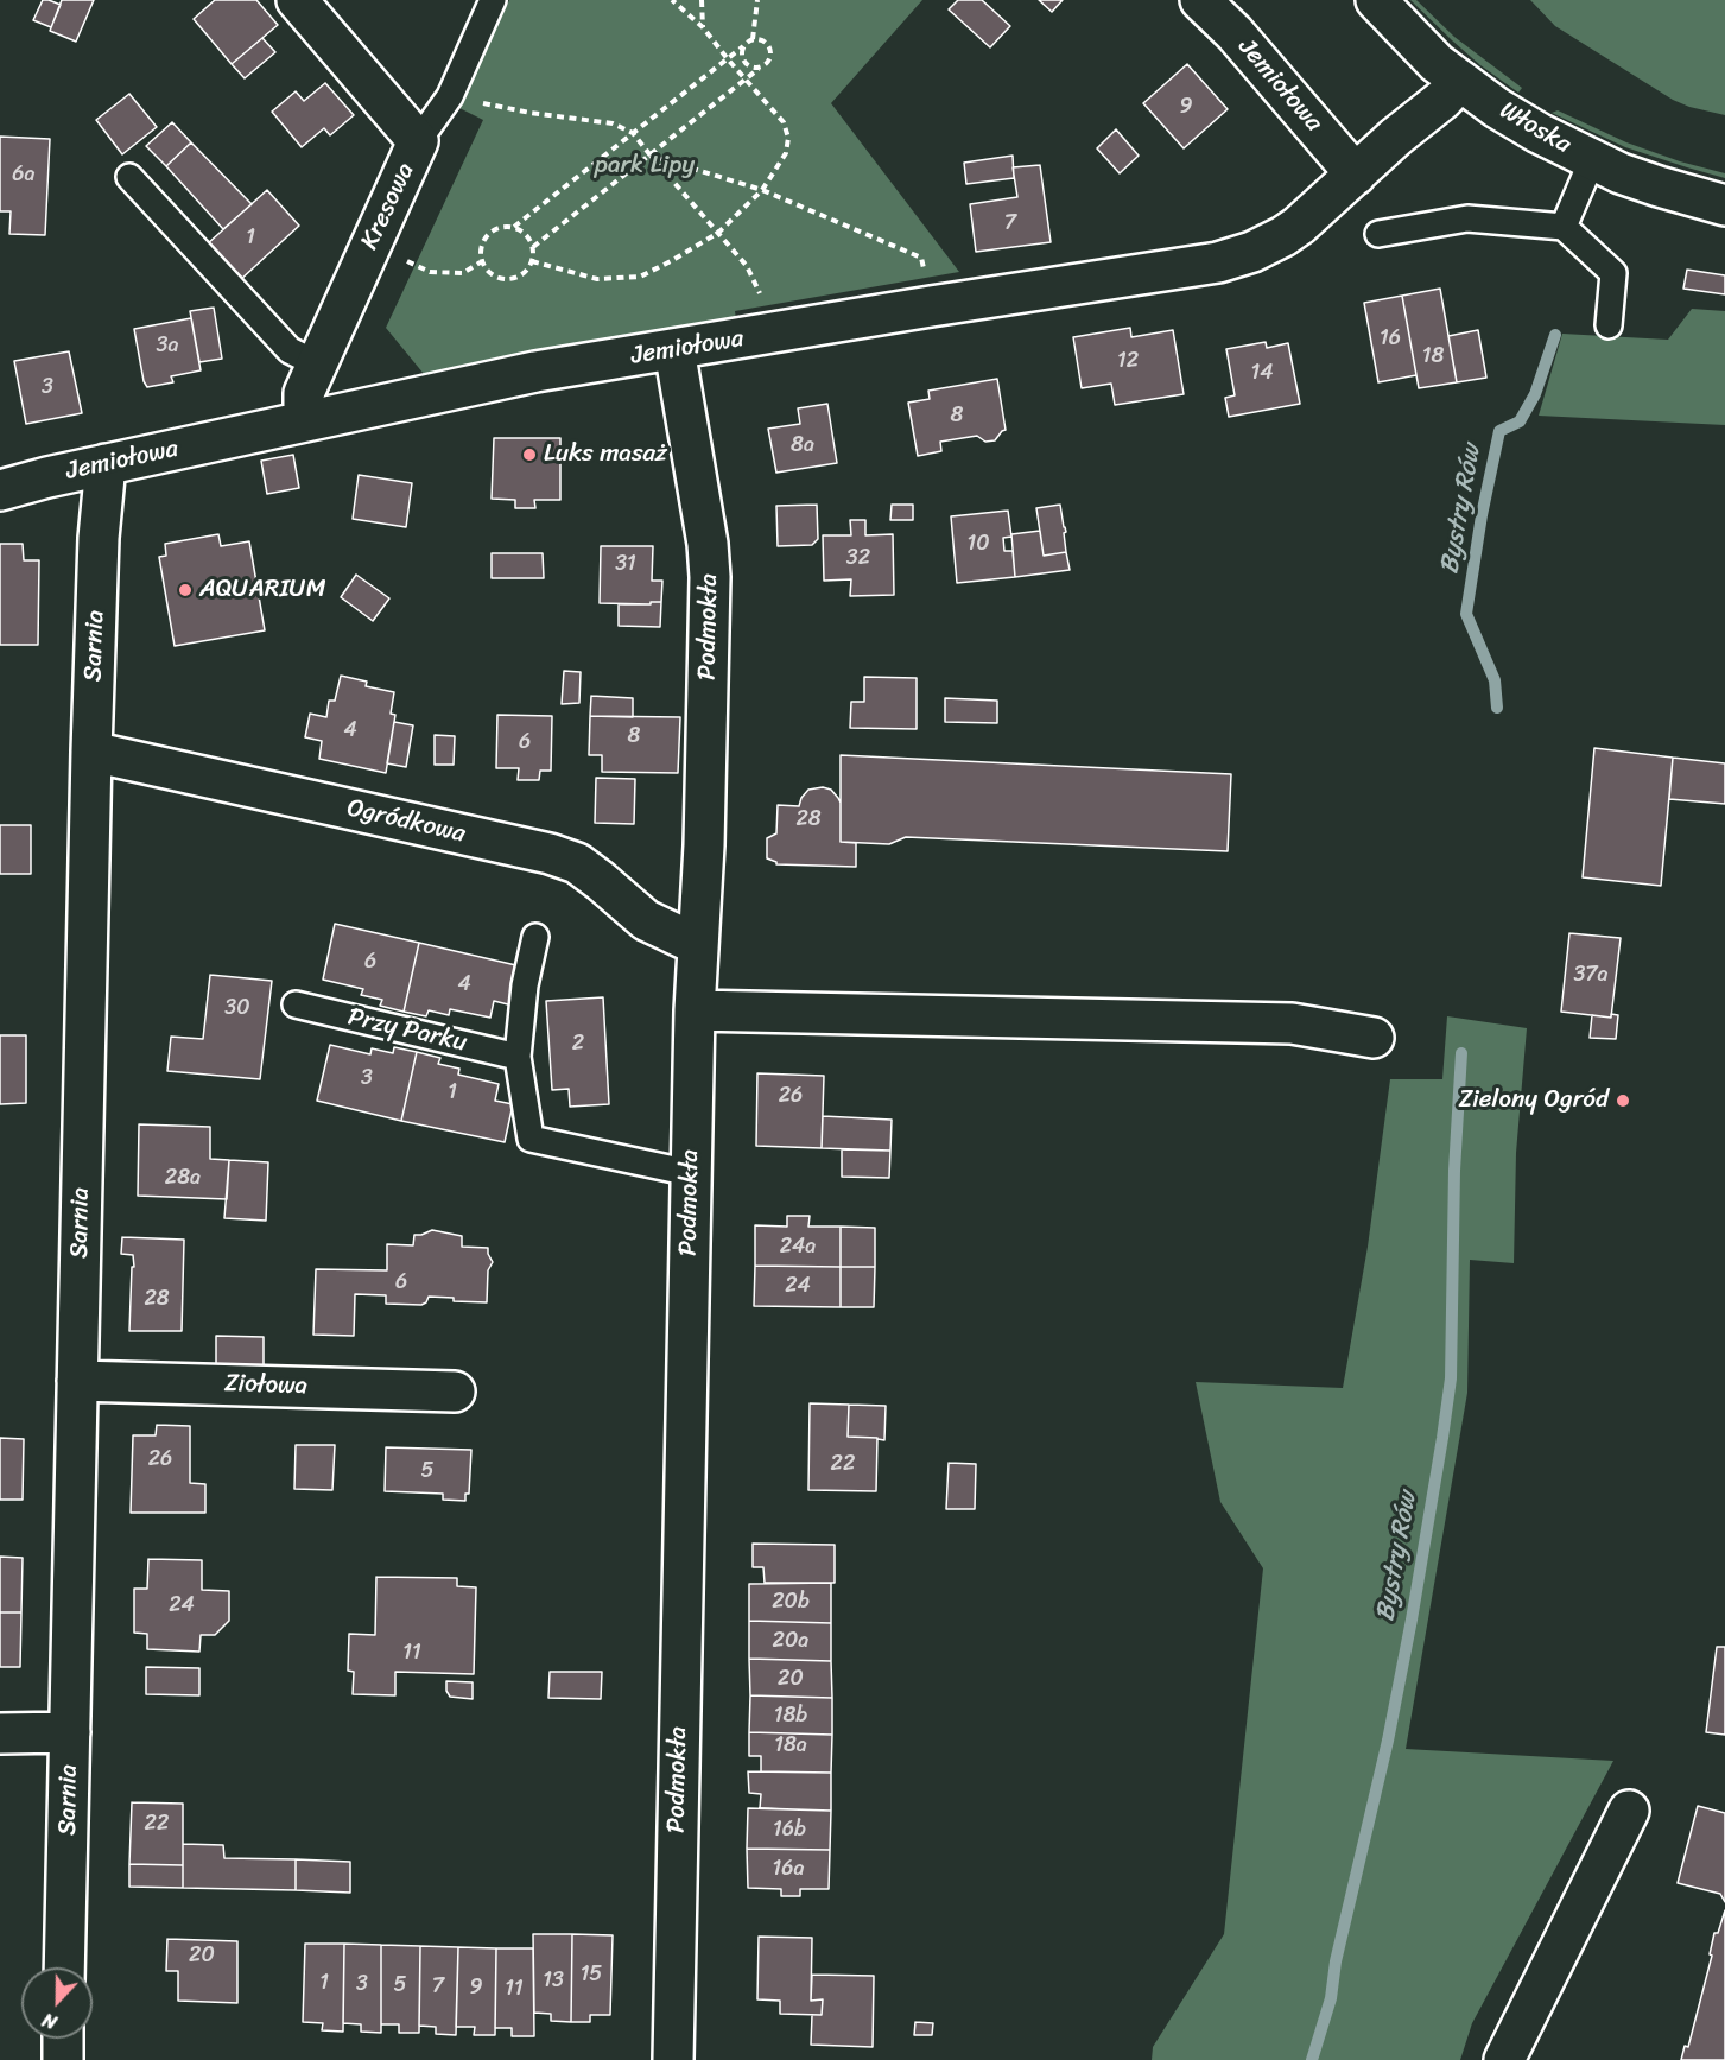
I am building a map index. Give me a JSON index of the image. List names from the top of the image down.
{
  "streets": {
    "street": [
      "Jemiołowa",
      "Włoska",
      "Kresowa",
      "Podmokła",
      "Sarnia",
      "Ogródkowa",
      "Ziołowa"
    ],
    "lane": ["Przy Parku"]
  },
  "crossings": [
    ["Jemiołowa", "Włoska"],
    ["Jemiołowa", "Kresowa"],
    ["Jemiołowa", "Podmokła"],
    ["Jemiołowa", "Sarnia"],
    ["Podmokła", "Ogródkowa"],
    ["Sarnia", "Ogródkowa"],
    ["Sarnia", "Ziołowa"]
  ],
  "water": ["Bystry Rów"],
  "parks": ["park Lipy"],
  "places": ["Luks masaż", "AQUARIUM", "Zielony Ogród"],
  "house_numbers": [
    "9",
    "6a",
    "7",
    "1",
    "16",
    "3a",
    "18",
    "12",
    "14",
    "3",
    "8",
    "8a",
    "10",
    "32",
    "31",
    "4",
    "8",
    "6",
    "28",
    "6",
    "37a",
    "4",
    "30",
    "2",
    "3",
    "1",
    "26",
    "28a",
    "24a",
    "6",
    "24",
    "28",
    "26",
    "22",
    "5",
    "20b",
    "24",
    "20a",
    "11",
    "20",
    "18b",
    "18a",
    "22",
    "16b",
    "16a",
    "20",
    "15",
    "13",
    "1",
    "3",
    "5",
    "7",
    "9",
    "11"
  ],
  "north": "bottom"
}
